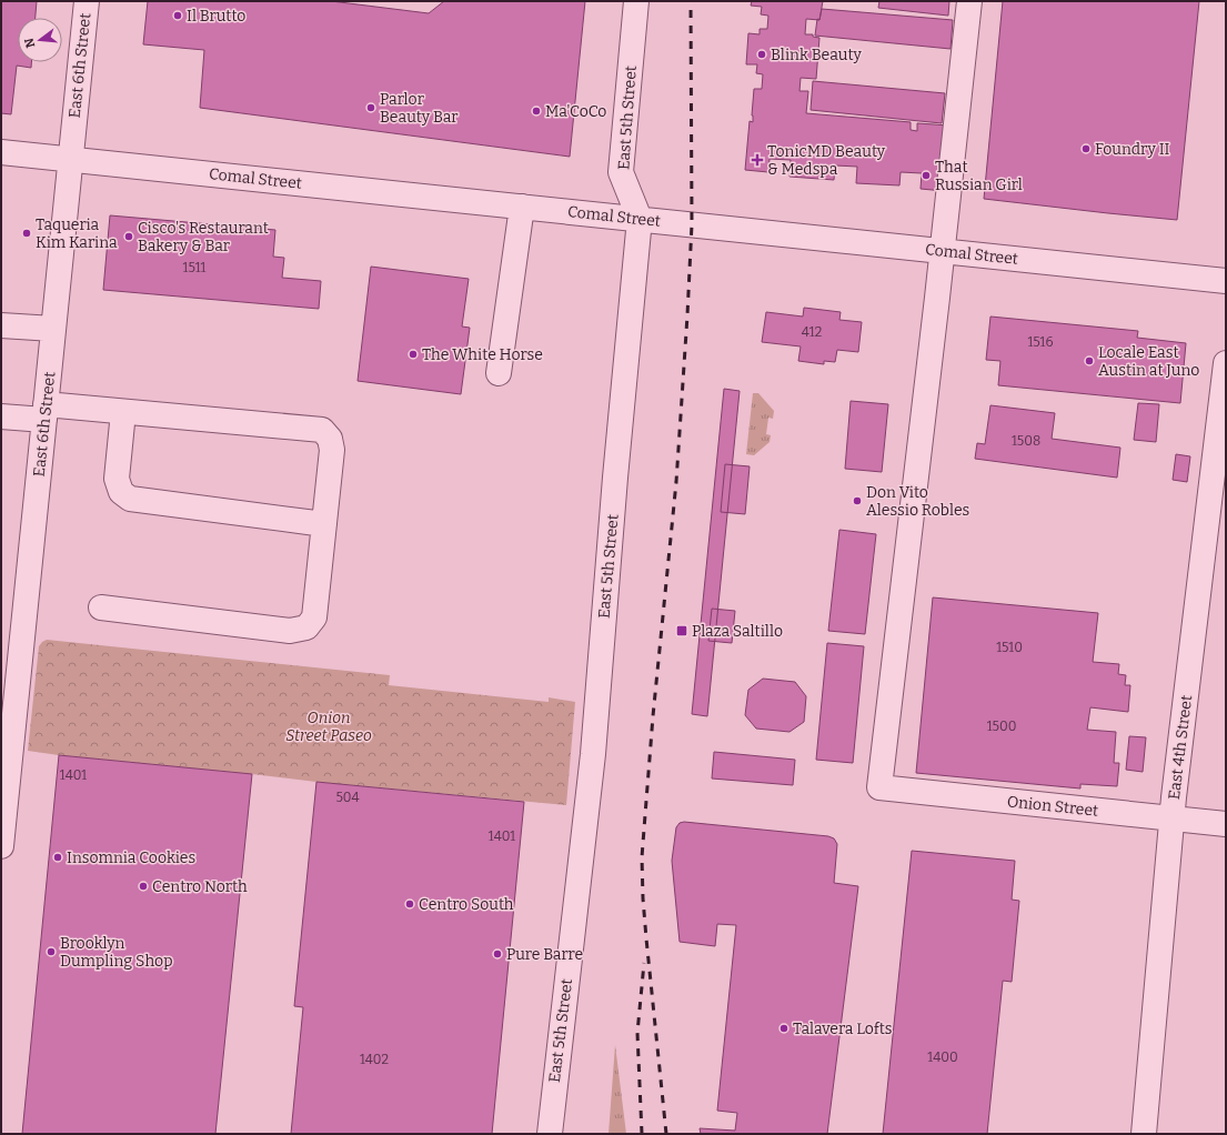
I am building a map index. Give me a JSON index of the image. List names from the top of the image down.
{
  "streets": {
    "street": [
      "East 6th Street",
      "East 5th Street",
      "Comal Street",
      "East 4th Street",
      "Onion Street"
    ]
  },
  "crossings": [
    ["East 6th Street", "Comal Street"],
    ["East 5th Street", "Comal Street"],
    ["Comal Street", "Onion Street"],
    ["East 4th Street", "Onion Street"]
  ],
  "parks": ["Onion Street Paseo"],
  "places": {
    "other": [
      "Il Brutto",
      "Blink Beauty",
      "Parlor Beauty Bar",
      "Ma'CoCo",
      "Foundry II",
      "That Russian Girl",
      "Taqueria Kim Karina",
      "Cisco's Restaurant Bakery & Bar",
      "The White Horse",
      "Locale East Austin at Juno",
      "Don Vito Alessio Robles",
      "Insomnia Cookies",
      "Centro North",
      "Centro South",
      "Brooklyn Dumpling Shop",
      "Pure Barre",
      "Talavera Lofts"
    ],
    "health": ["TonicMD Beauty & Medspa"],
    "transit": ["Plaza Saltillo"]
  },
  "house_numbers": [
    "1511",
    "412",
    "1516",
    "1508",
    "1510",
    "1500",
    "1401",
    "504",
    "1401",
    "1400",
    "1402"
  ],
  "north": "left"
}
